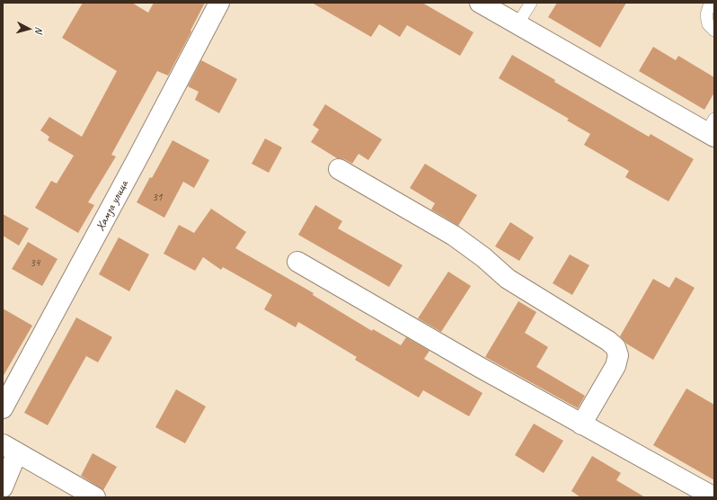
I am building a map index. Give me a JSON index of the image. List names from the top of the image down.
{
  "streets": {
    "street": ["Хамза улица"]
  },
  "house_numbers": ["31", "34"],
  "north": "right"
}
